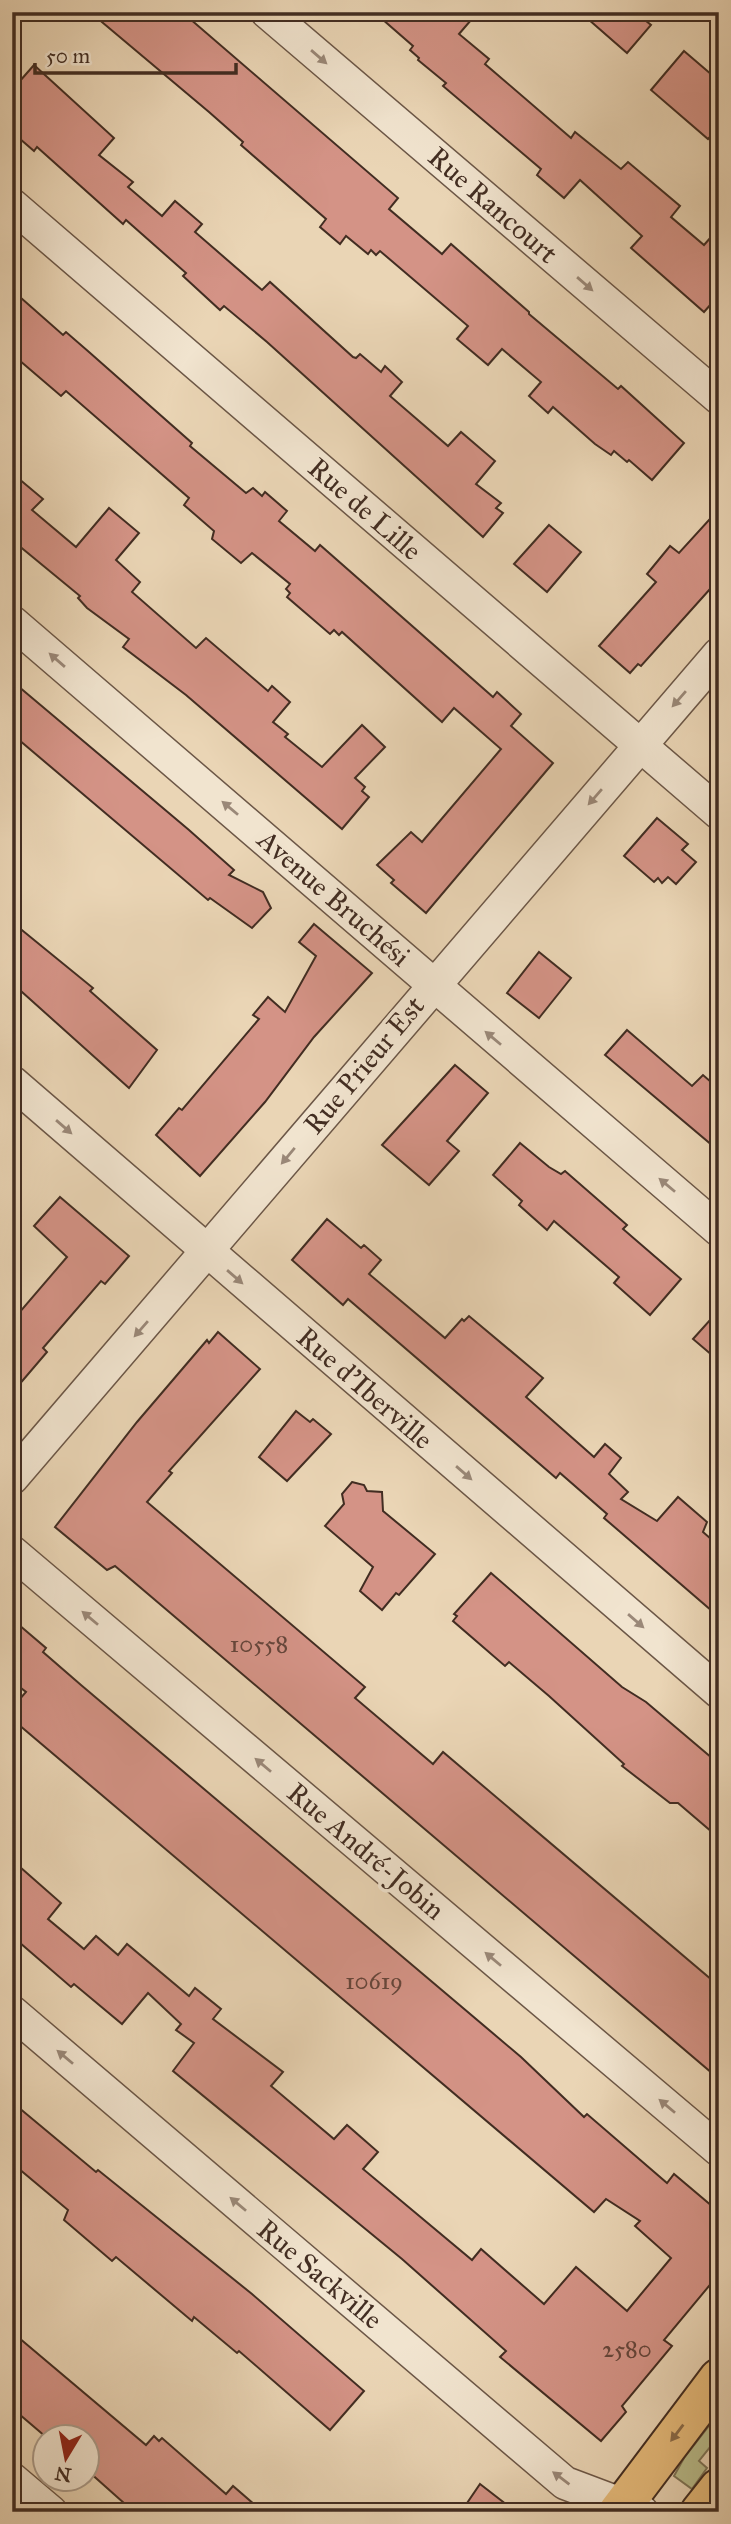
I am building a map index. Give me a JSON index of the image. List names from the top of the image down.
{
  "streets": {
    "street": [
      "Rue Rancourt",
      "Rue de Lille",
      "Avenue Bruchési",
      "Rue Prieur Est",
      "Rue d'Iberville",
      "Rue André-Jobin",
      "Rue Sackville"
    ]
  },
  "crossings": [
    ["Rue de Lille", "Rue Prieur Est"],
    ["Avenue Bruchési", "Rue Prieur Est"],
    ["Rue Prieur Est", "Rue d'Iberville"]
  ],
  "one_way": [
    "Rue Rancourt",
    "Avenue Bruchési",
    "Rue Prieur Est",
    "Rue d'Iberville",
    "Rue André-Jobin",
    "Rue Sackville"
  ],
  "house_numbers": ["10558", "10619", "2580"],
  "scale_bar": "50 m",
  "north": "bottom"
}
